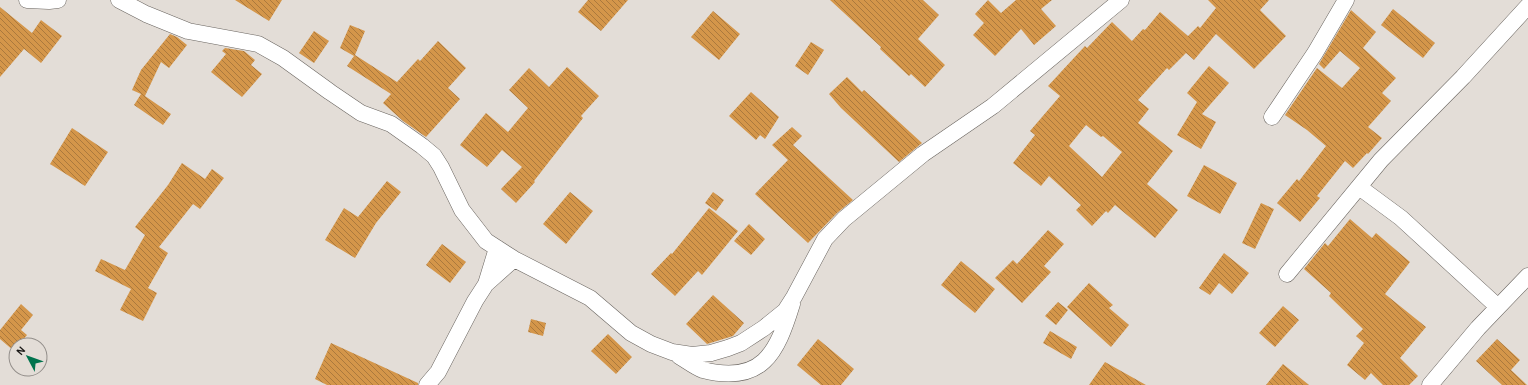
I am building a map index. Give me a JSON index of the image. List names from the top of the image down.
{
  "north": "top left"
}
